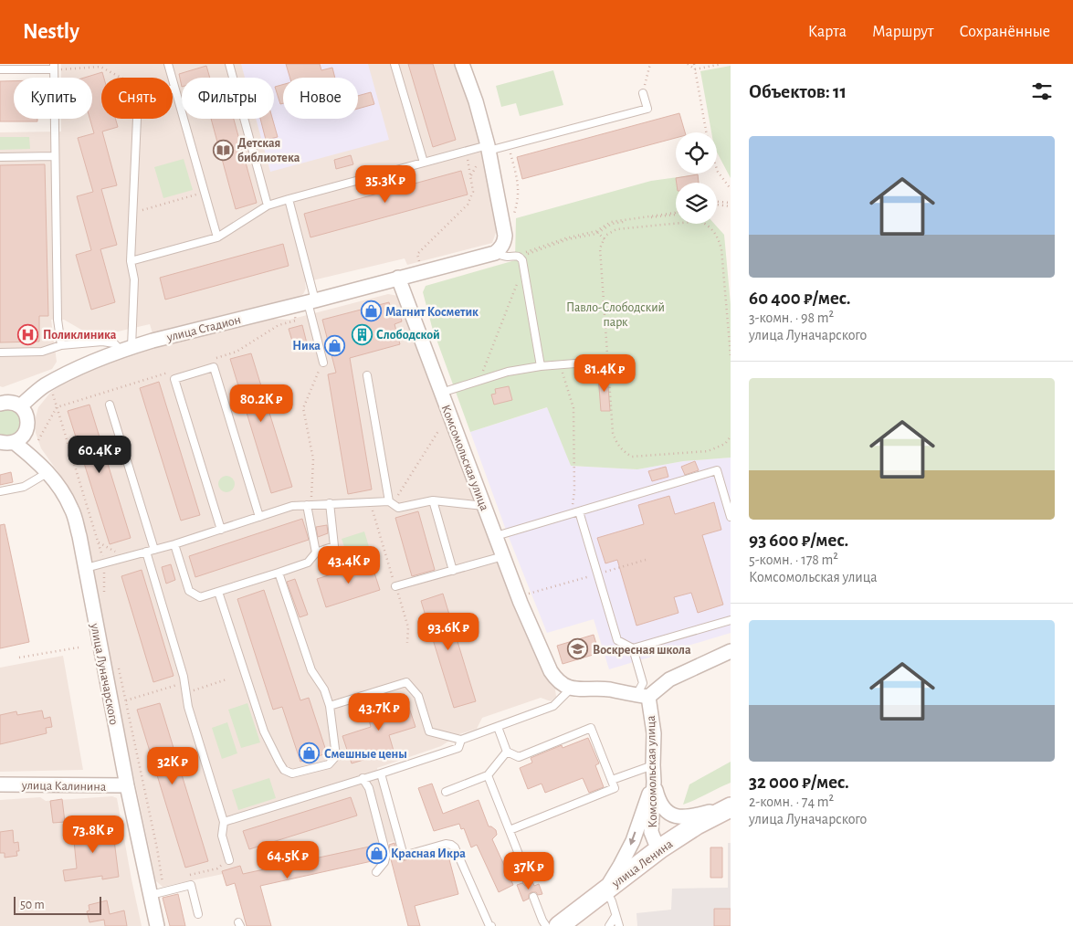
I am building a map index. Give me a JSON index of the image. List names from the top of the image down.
{
  "streets": {
    "main road": ["улица Ленина"],
    "street": [
      "улица Стадион",
      "Комсомольская улица",
      "улица Луначарского",
      "улица Калинина"
    ]
  },
  "crossings": [
    ["улица Стадион", "Комсомольская улица"],
    ["Комсомольская улица", "улица Ленина"],
    ["улица Луначарского", "улица Калинина"]
  ],
  "parks": ["Павло-Слободский парк"],
  "places": {
    "library": ["Детская библиотека"],
    "shop": [
      "Магнит Косметик",
      "Ника",
      "Смешные цены",
      "Красная Икра"
    ],
    "hospital": ["Поликлиника"],
    "building": ["Слободской"],
    "school or university": ["Воскресная школа"]
  },
  "scale_bar": "50 m",
  "page": {
    "header": "Nestly",
    "nav": ["Карта", "Маршрут", "Сохранённые"],
    "heading": "Объектов: 11",
    "chip": [
      "Купить",
      "Снять",
      "Фильтры",
      "Новое"
    ],
    "list": [
      {
        "name": "60 400 ₽/мес.",
        "note": "3-комн. · 98 m² · улица Луначарского"
      },
      {
        "name": "93 600 ₽/мес.",
        "note": "5-комн. · 178 m² · Комсомольская улица"
      },
      {
        "name": "32 000 ₽/мес.",
        "note": "2-комн. · 74 m² · улица Луначарского"
      }
    ],
    "price": [
      "35.3K ₽",
      "81.4K ₽",
      "80.2K ₽",
      "60.4K ₽",
      "43.4K ₽",
      "93.6K ₽",
      "43.7K ₽",
      "32K ₽",
      "73.8K ₽",
      "64.5K ₽",
      "37K ₽"
    ],
    "scale": "50 m"
  }
}
